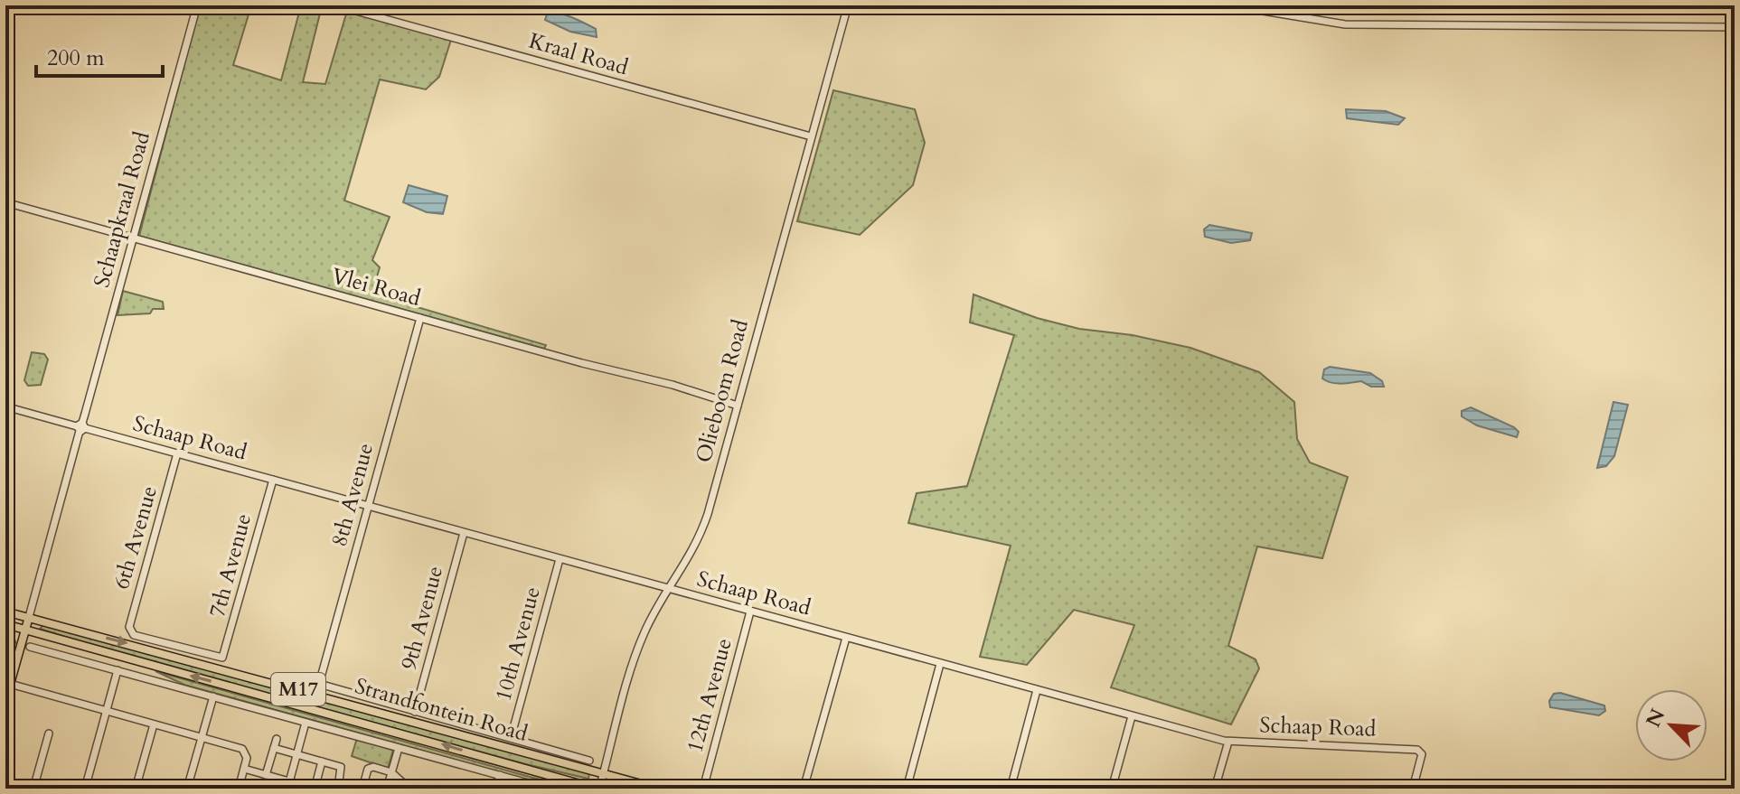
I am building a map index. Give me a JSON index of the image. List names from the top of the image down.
{
  "streets": {
    "main road": ["M17", "Strandfontein Road"],
    "street": [
      "Kraal Road",
      "Schaapkraal Road",
      "Vlei Road",
      "Olieboom Road",
      "Schaap Road",
      "8th Avenue",
      "6th Avenue",
      "7th Avenue",
      "9th Avenue",
      "10th Avenue",
      "12th Avenue"
    ]
  },
  "crossings": [
    ["Kraal Road", "Olieboom Road"],
    ["Schaapkraal Road", "Vlei Road"],
    ["Schaapkraal Road", "Schaap Road"],
    ["Schaapkraal Road", "Strandfontein Road"],
    ["Vlei Road", "Olieboom Road"],
    ["Vlei Road", "8th Avenue"],
    ["Olieboom Road", "Schaap Road"],
    ["Olieboom Road", "Strandfontein Road"],
    ["Schaap Road", "8th Avenue"],
    ["Schaap Road", "6th Avenue"],
    ["Schaap Road", "7th Avenue"],
    ["Schaap Road", "9th Avenue"],
    ["Schaap Road", "10th Avenue"],
    ["Schaap Road", "12th Avenue"],
    ["8th Avenue", "9th Avenue"],
    ["6th Avenue", "7th Avenue"]
  ],
  "scale_bar": "200 m",
  "north": "top left"
}
